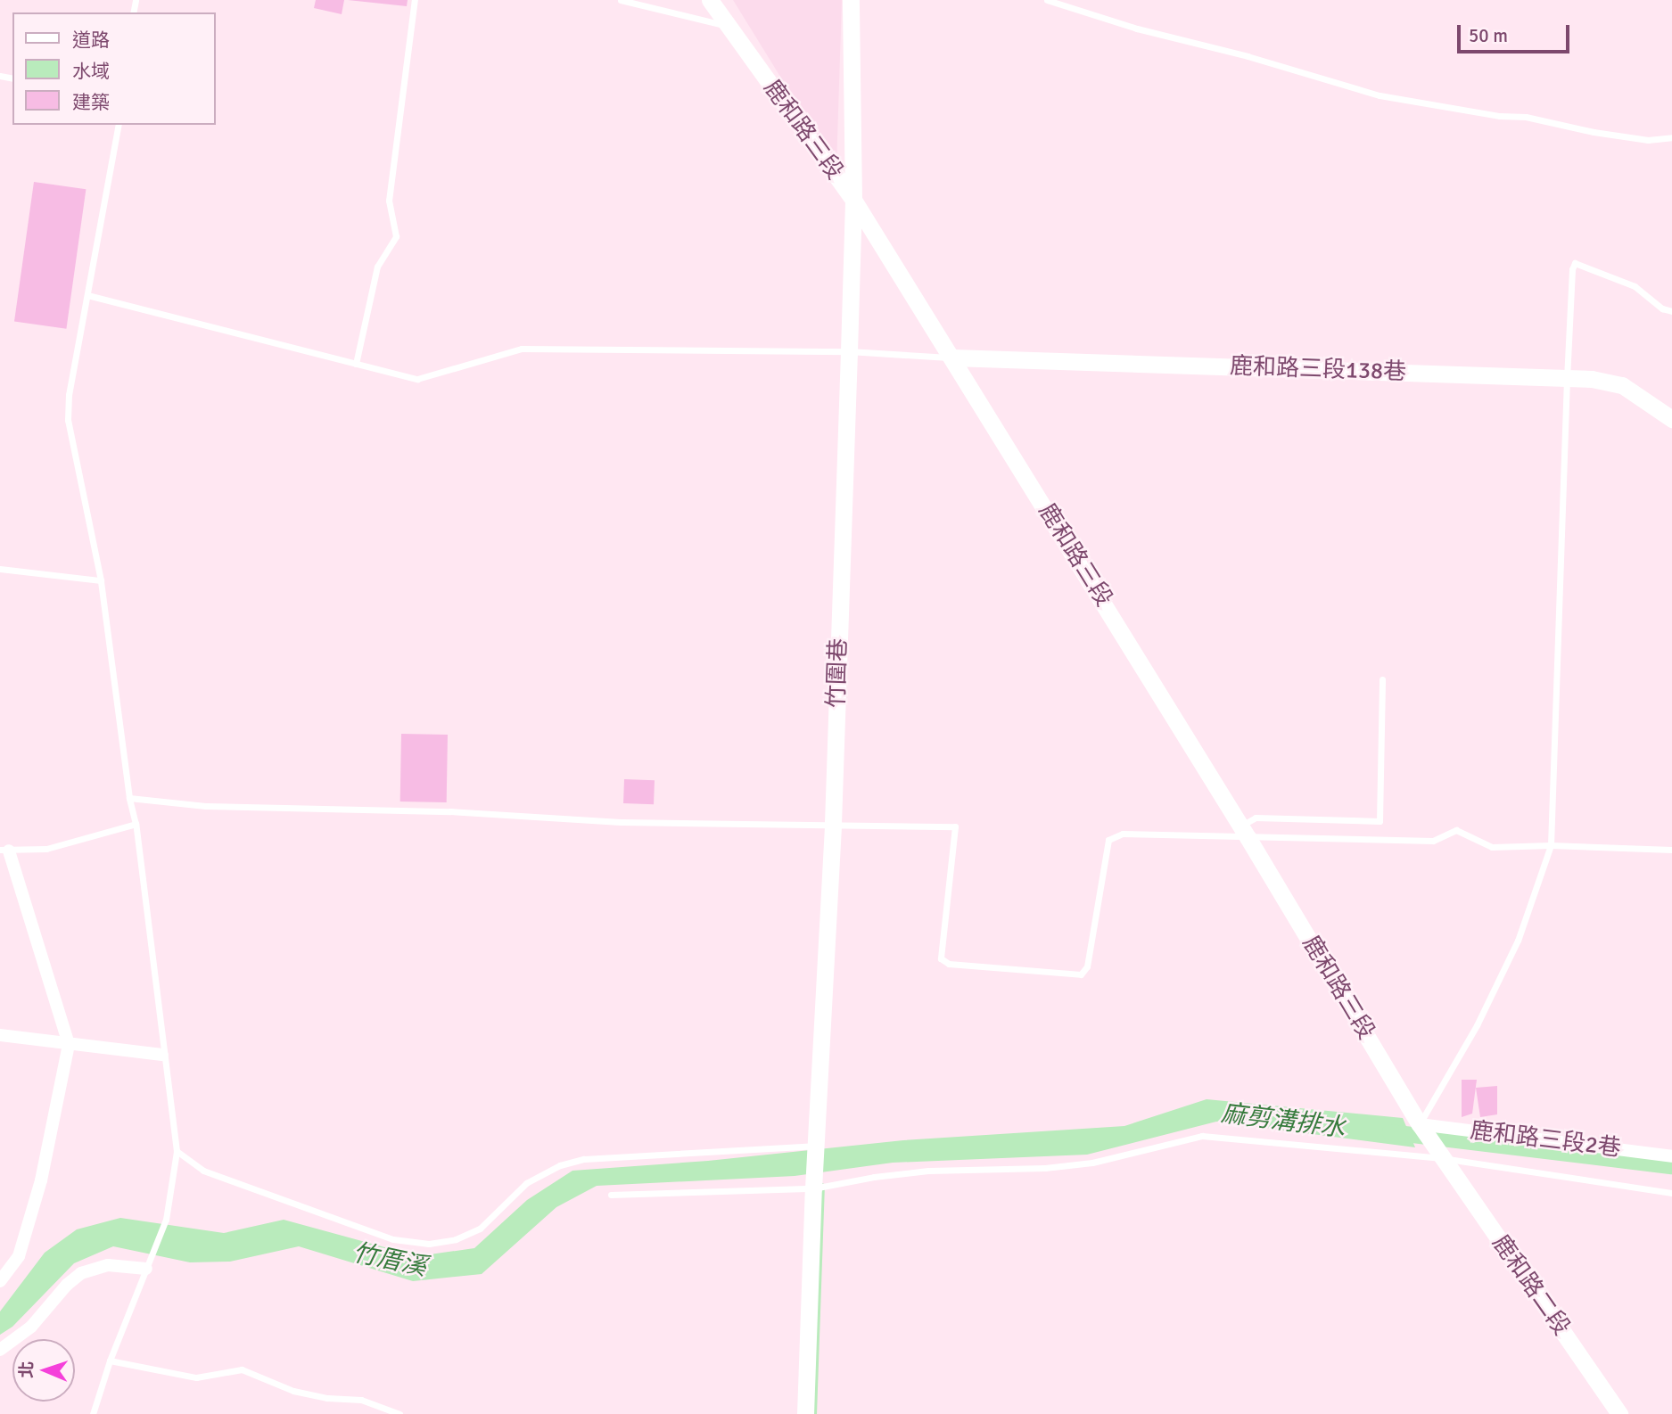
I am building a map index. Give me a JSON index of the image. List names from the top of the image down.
{
  "streets": {
    "street": [
      "鹿和路三段",
      "鹿和路三段138巷",
      "竹圍巷",
      "鹿和路三段2巷",
      "鹿和路二段"
    ]
  },
  "crossings": [
    ["鹿和路三段", "鹿和路三段138巷"],
    ["鹿和路三段", "竹圍巷"],
    ["鹿和路三段", "鹿和路三段2巷"],
    ["鹿和路三段", "鹿和路二段"]
  ],
  "water": ["麻剪溝排水", "竹厝溪"],
  "legend": ["道路", "水域", "建築"],
  "scale_bar": "50 m",
  "north": "left"
}
